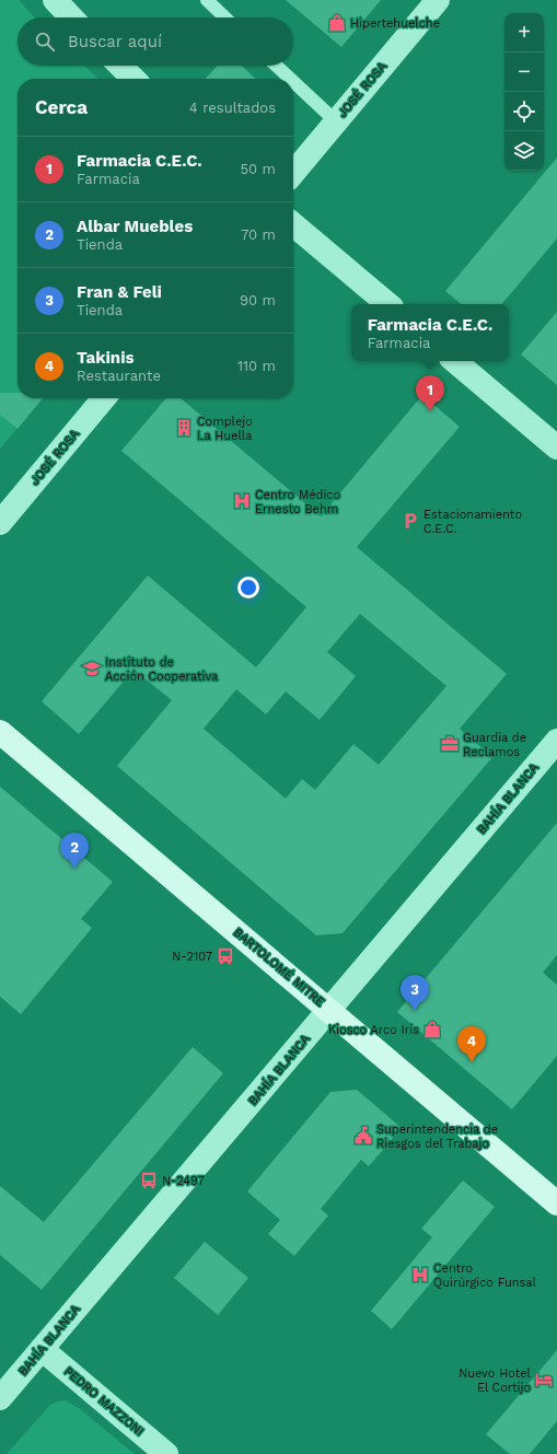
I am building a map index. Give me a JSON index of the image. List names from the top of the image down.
{
  "streets": {
    "main road": ["BARTOLOMÉ MITRE"],
    "street": ["JOSÉ ROSA", "BAHÍA BLANCA", "PEDRO MAZZONI"]
  },
  "crossings": [
    ["BAHÍA BLANCA", "BARTOLOMÉ MITRE"],
    ["BAHÍA BLANCA", "PEDRO MAZZONI"]
  ],
  "places": {
    "shop": ["Hipertehuelche", "Kiosco Arco Iris"],
    "building": ["Complejo La Huella"],
    "hospital": ["Centro Médico Ernesto Behm", "Centro Quirúrgico Funsal"],
    "parking": ["Estacionamiento C.E.C."],
    "school or university": ["Instituto de Acción Cooperativa"],
    "office": ["Guardia de Reclamos"],
    "bus stop": ["N-2107", "N-2497"],
    "public building": ["Superintendencia de Riesgos del Trabajo"],
    "hotel": ["Nuevo Hotel El Cortijo"]
  },
  "page": {
    "map_buttons": ["+", "−"],
    "search": "Buscar aquí",
    "heading": ["Cerca", "4 resultados"],
    "list": [
      {
        "mark": "1",
        "name": "Farmacia C.E.C.",
        "note": "Farmacia",
        "value": "50 m"
      },
      {
        "mark": "2",
        "name": "Albar Muebles",
        "note": "Tienda",
        "value": "70 m"
      },
      {
        "mark": "3",
        "name": "Fran & Feli",
        "note": "Tienda",
        "value": "90 m"
      },
      {
        "mark": "4",
        "name": "Takinis",
        "note": "Restaurante",
        "value": "110 m"
      }
    ],
    "popup": ["Farmacia C.E.C.", "Farmacia"],
    "pins": [
      "1",
      "2",
      "3",
      "4"
    ]
  }
}
